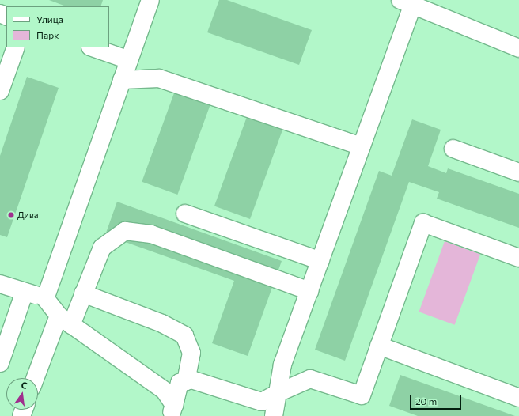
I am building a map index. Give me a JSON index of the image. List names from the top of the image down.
{
  "places": ["Дива"],
  "legend": ["Улица", "Парк"],
  "scale_bar": "20 m",
  "north": "top"
}
